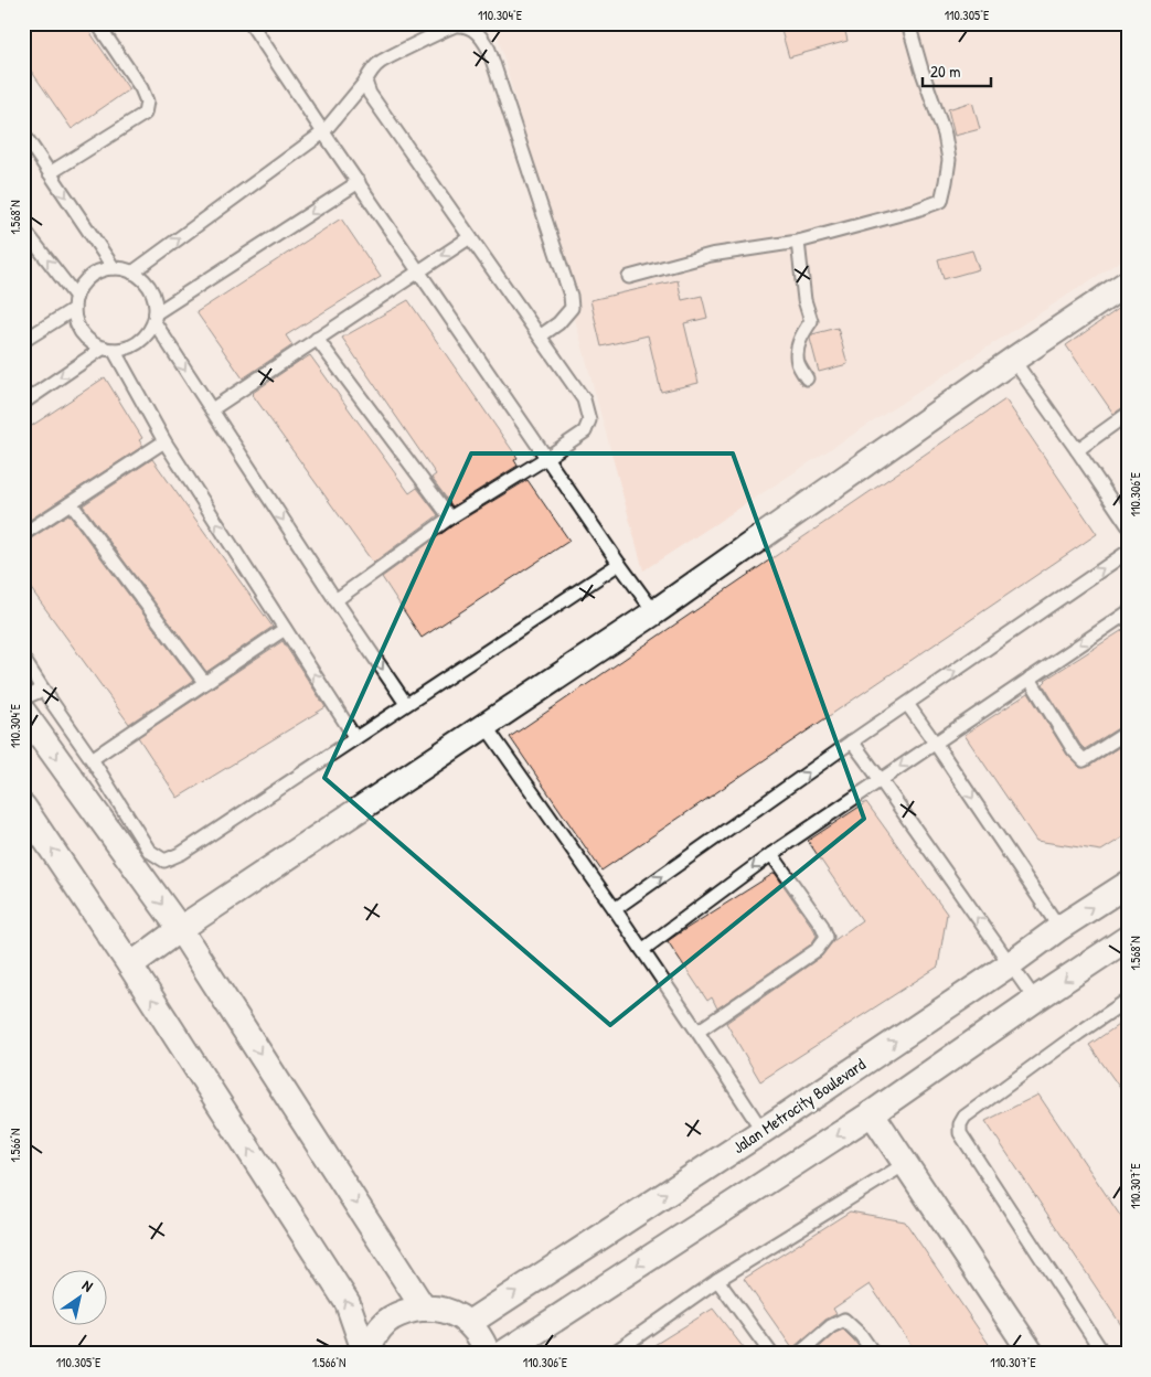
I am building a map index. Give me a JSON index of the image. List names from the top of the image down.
{
  "streets": {
    "street": ["Jalan Metrocity Boulevard"]
  },
  "scale_bar": "20 m",
  "north": "top right",
  "coordinates": [
    "110.304°E",
    "110.305°E",
    "1.568°N",
    "110.306°E",
    "1.566°N",
    "110.307°E"
  ]
}
